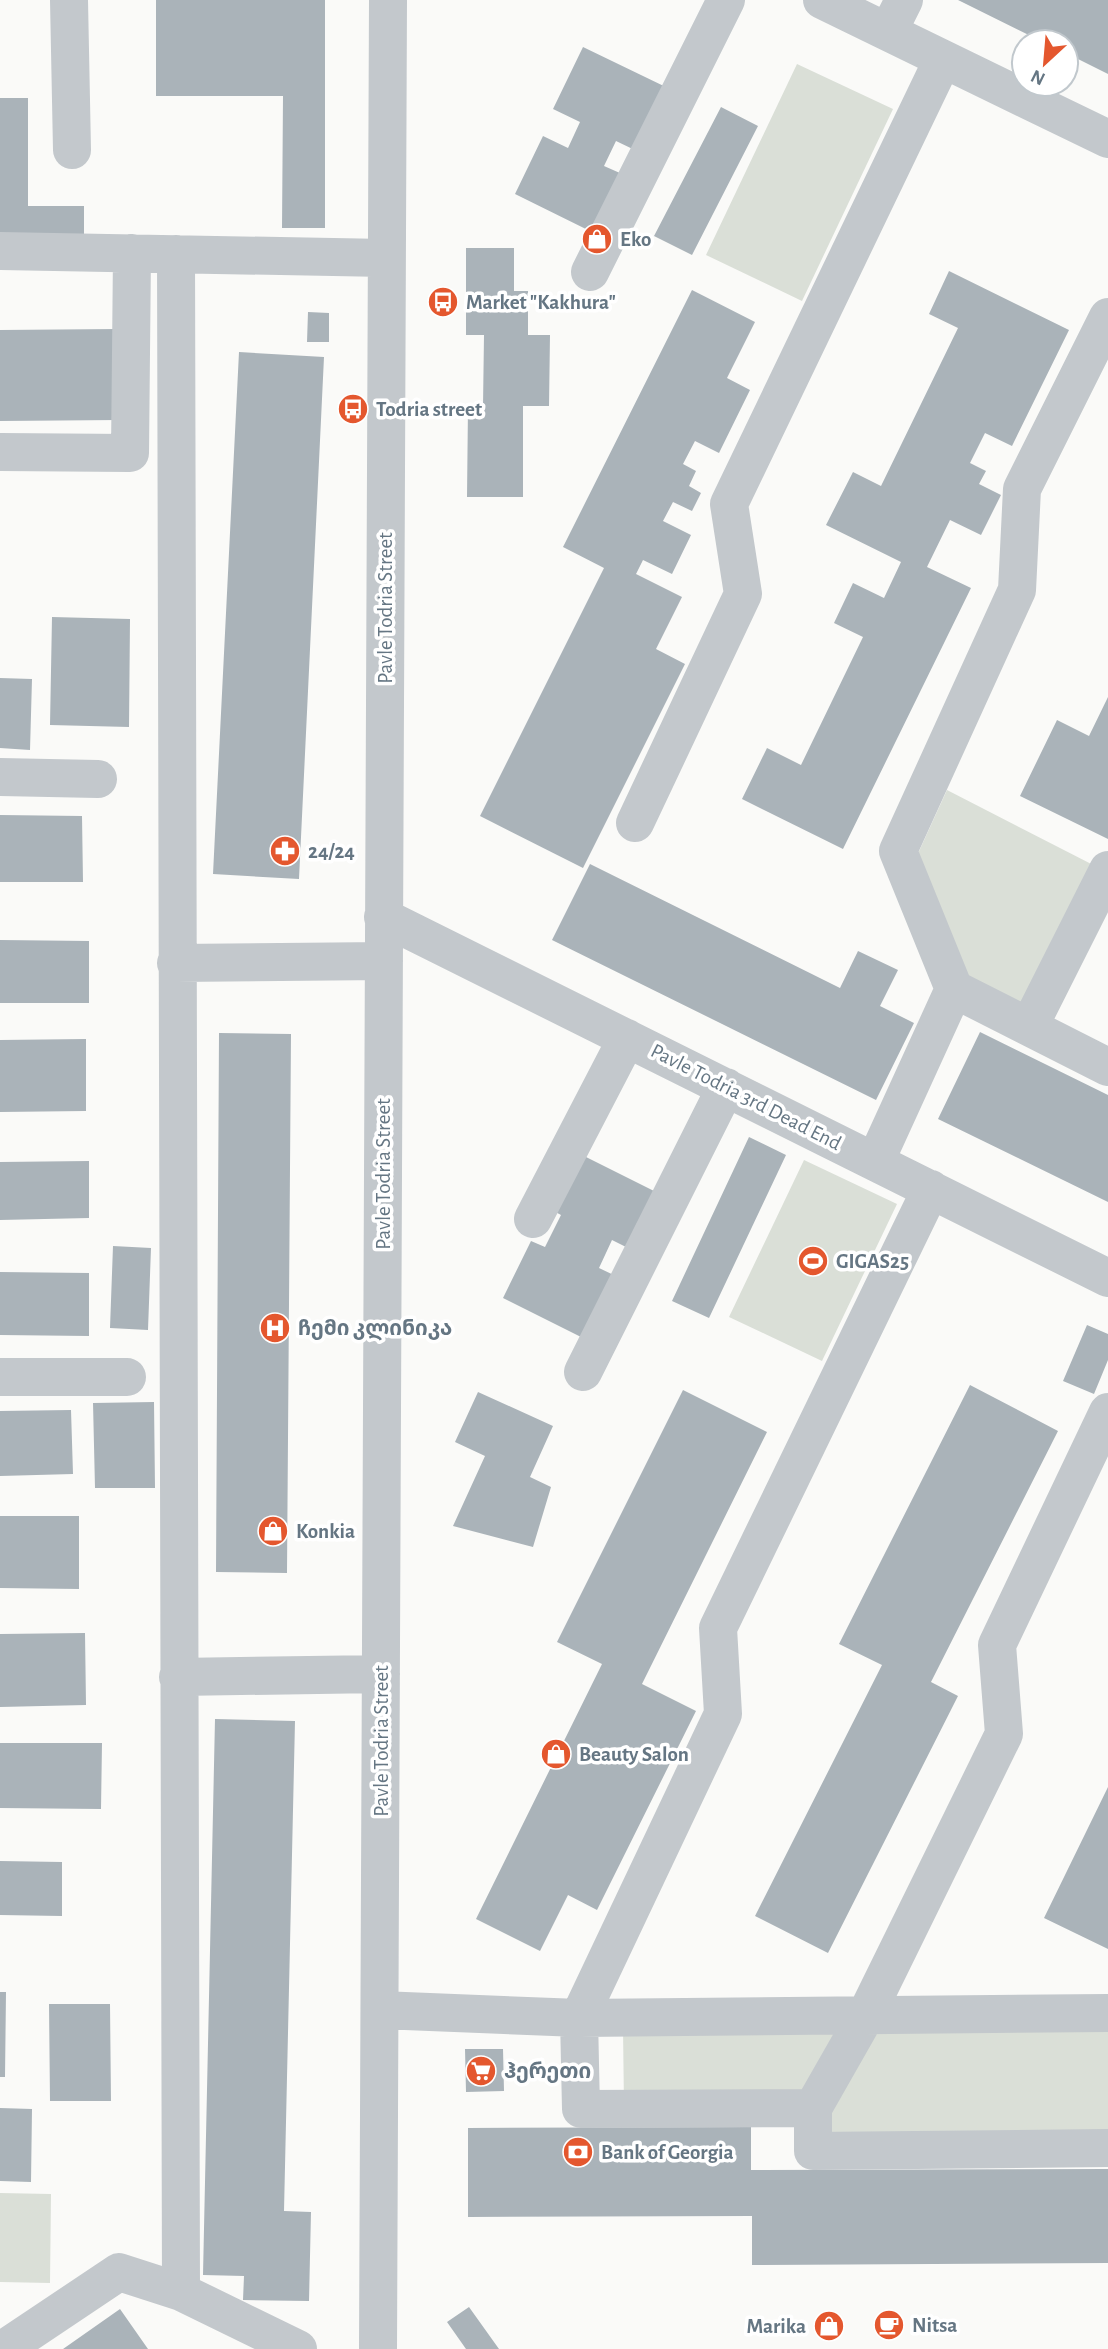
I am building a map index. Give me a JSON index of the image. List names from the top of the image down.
{
  "streets": {
    "street": ["Pavle Todria Street", "Pavle Todria 3rd Dead End"]
  },
  "crossings": [
    ["Pavle Todria Street", "Pavle Todria 3rd Dead End"]
  ],
  "places": {
    "shop": [
      "Eko",
      "Konkia",
      "Beauty Salon",
      "Marika"
    ],
    "bus stop": ["Market \"Kakhura\"", "Todria street"],
    "pharmacy": ["24/24"],
    "sports": ["GIGAS25"],
    "hospital": ["ჩემი კლინიკა"],
    "supermarket": ["ჰერეთი"],
    "bank": ["Bank of Georgia"],
    "cafe": ["Nitsa"]
  },
  "north": "bottom left"
}
